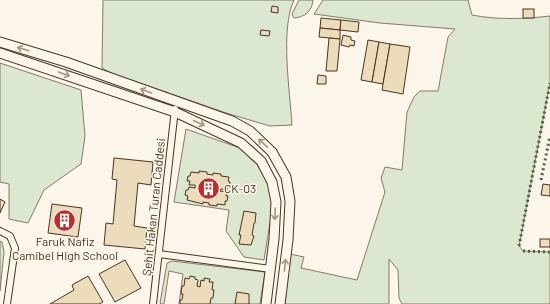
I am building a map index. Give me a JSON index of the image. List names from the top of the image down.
{
  "streets": {
    "street": ["Şehit Hakan Turan Caddesi"]
  },
  "places": {
    "building": ["CK-03", "Faruk Nafiz Camibel High School"]
  }
}
